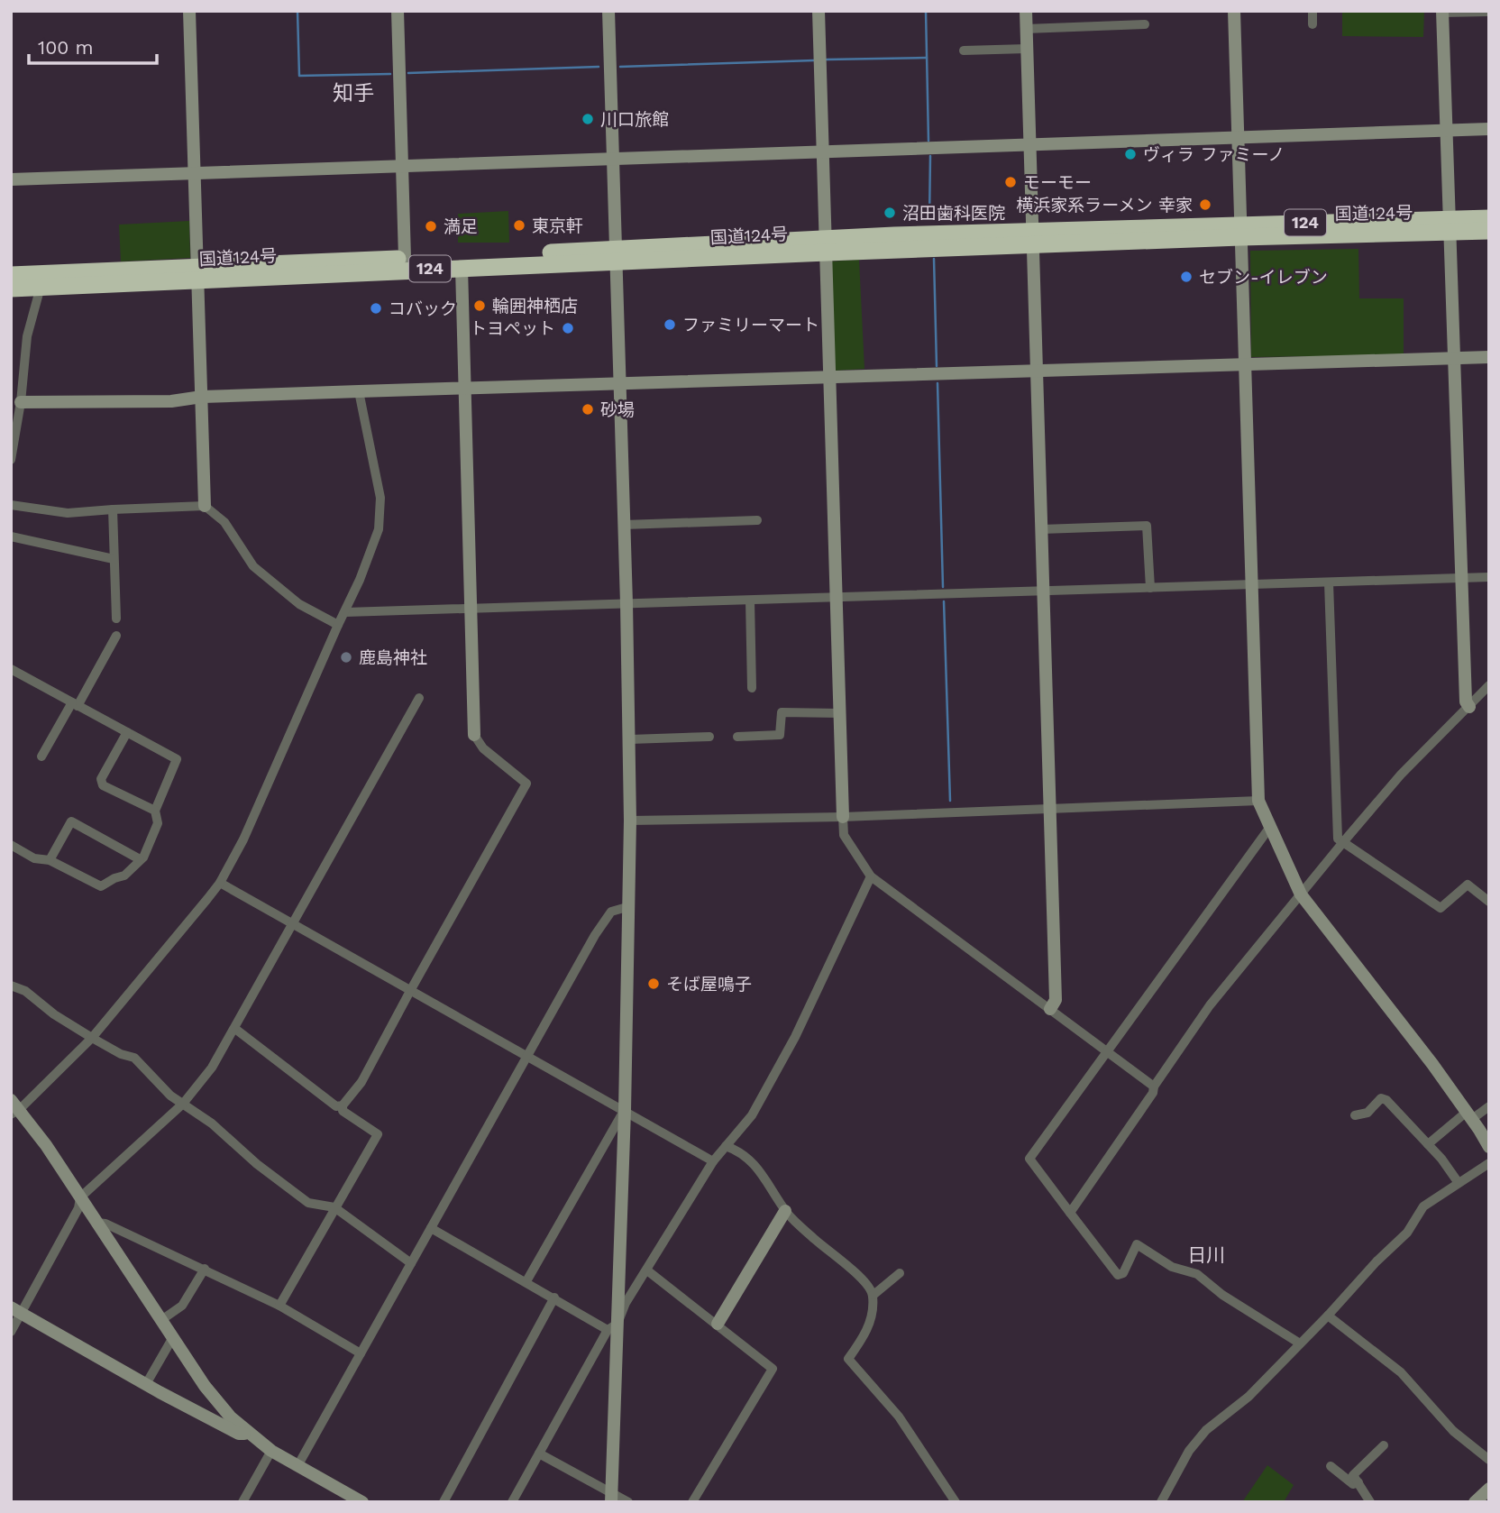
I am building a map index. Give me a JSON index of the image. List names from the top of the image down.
{
  "streets": {
    "highway": ["国道124号", "124"]
  },
  "districts": ["知手", "日川"],
  "places": [
    "川口旅館",
    "ヴィラ ファミーノ",
    "モーモー",
    "横浜家系ラーメン 幸家",
    "沼田歯科医院",
    "東京軒",
    "満足",
    "セブン-イレブン",
    "輪囲神栖店",
    "コバック",
    "ファミリーマート",
    "トヨペット",
    "砂場",
    "鹿島神社",
    "そば屋鳴子"
  ],
  "scale_bar": "100 m"
}
